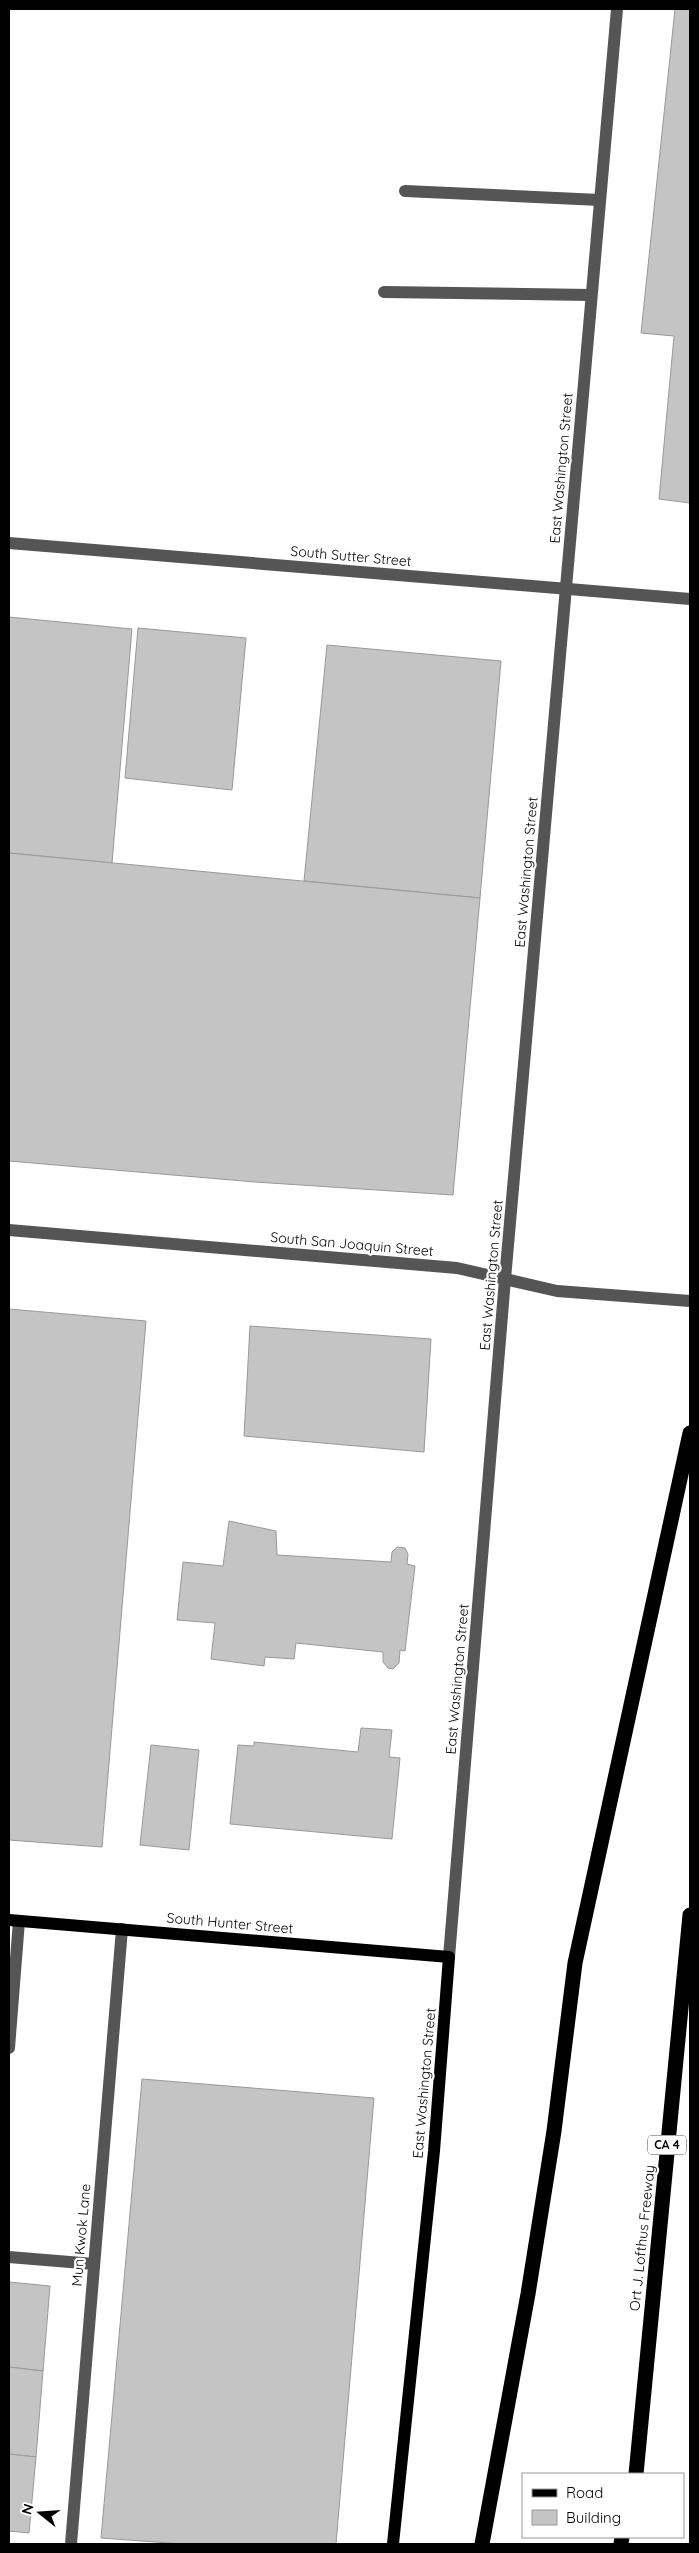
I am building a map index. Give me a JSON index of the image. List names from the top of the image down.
{
  "streets": {
    "highway": ["CA 4", "Ort J. Lofthus Freeway"],
    "main road": ["East Washington Street", "South Hunter Street"],
    "street": ["South Sutter Street", "South San Joaquin Street", "Mun Kwok Lane"]
  },
  "crossings": [
    ["East Washington Street", "South Sutter Street"],
    ["East Washington Street", "South San Joaquin Street"],
    ["East Washington Street", "South Hunter Street"],
    ["South Hunter Street", "Mun Kwok Lane"],
    ["CA 4", "Ort J. Lofthus Freeway"]
  ],
  "legend": ["Road", "Building"],
  "north": "left"
}
